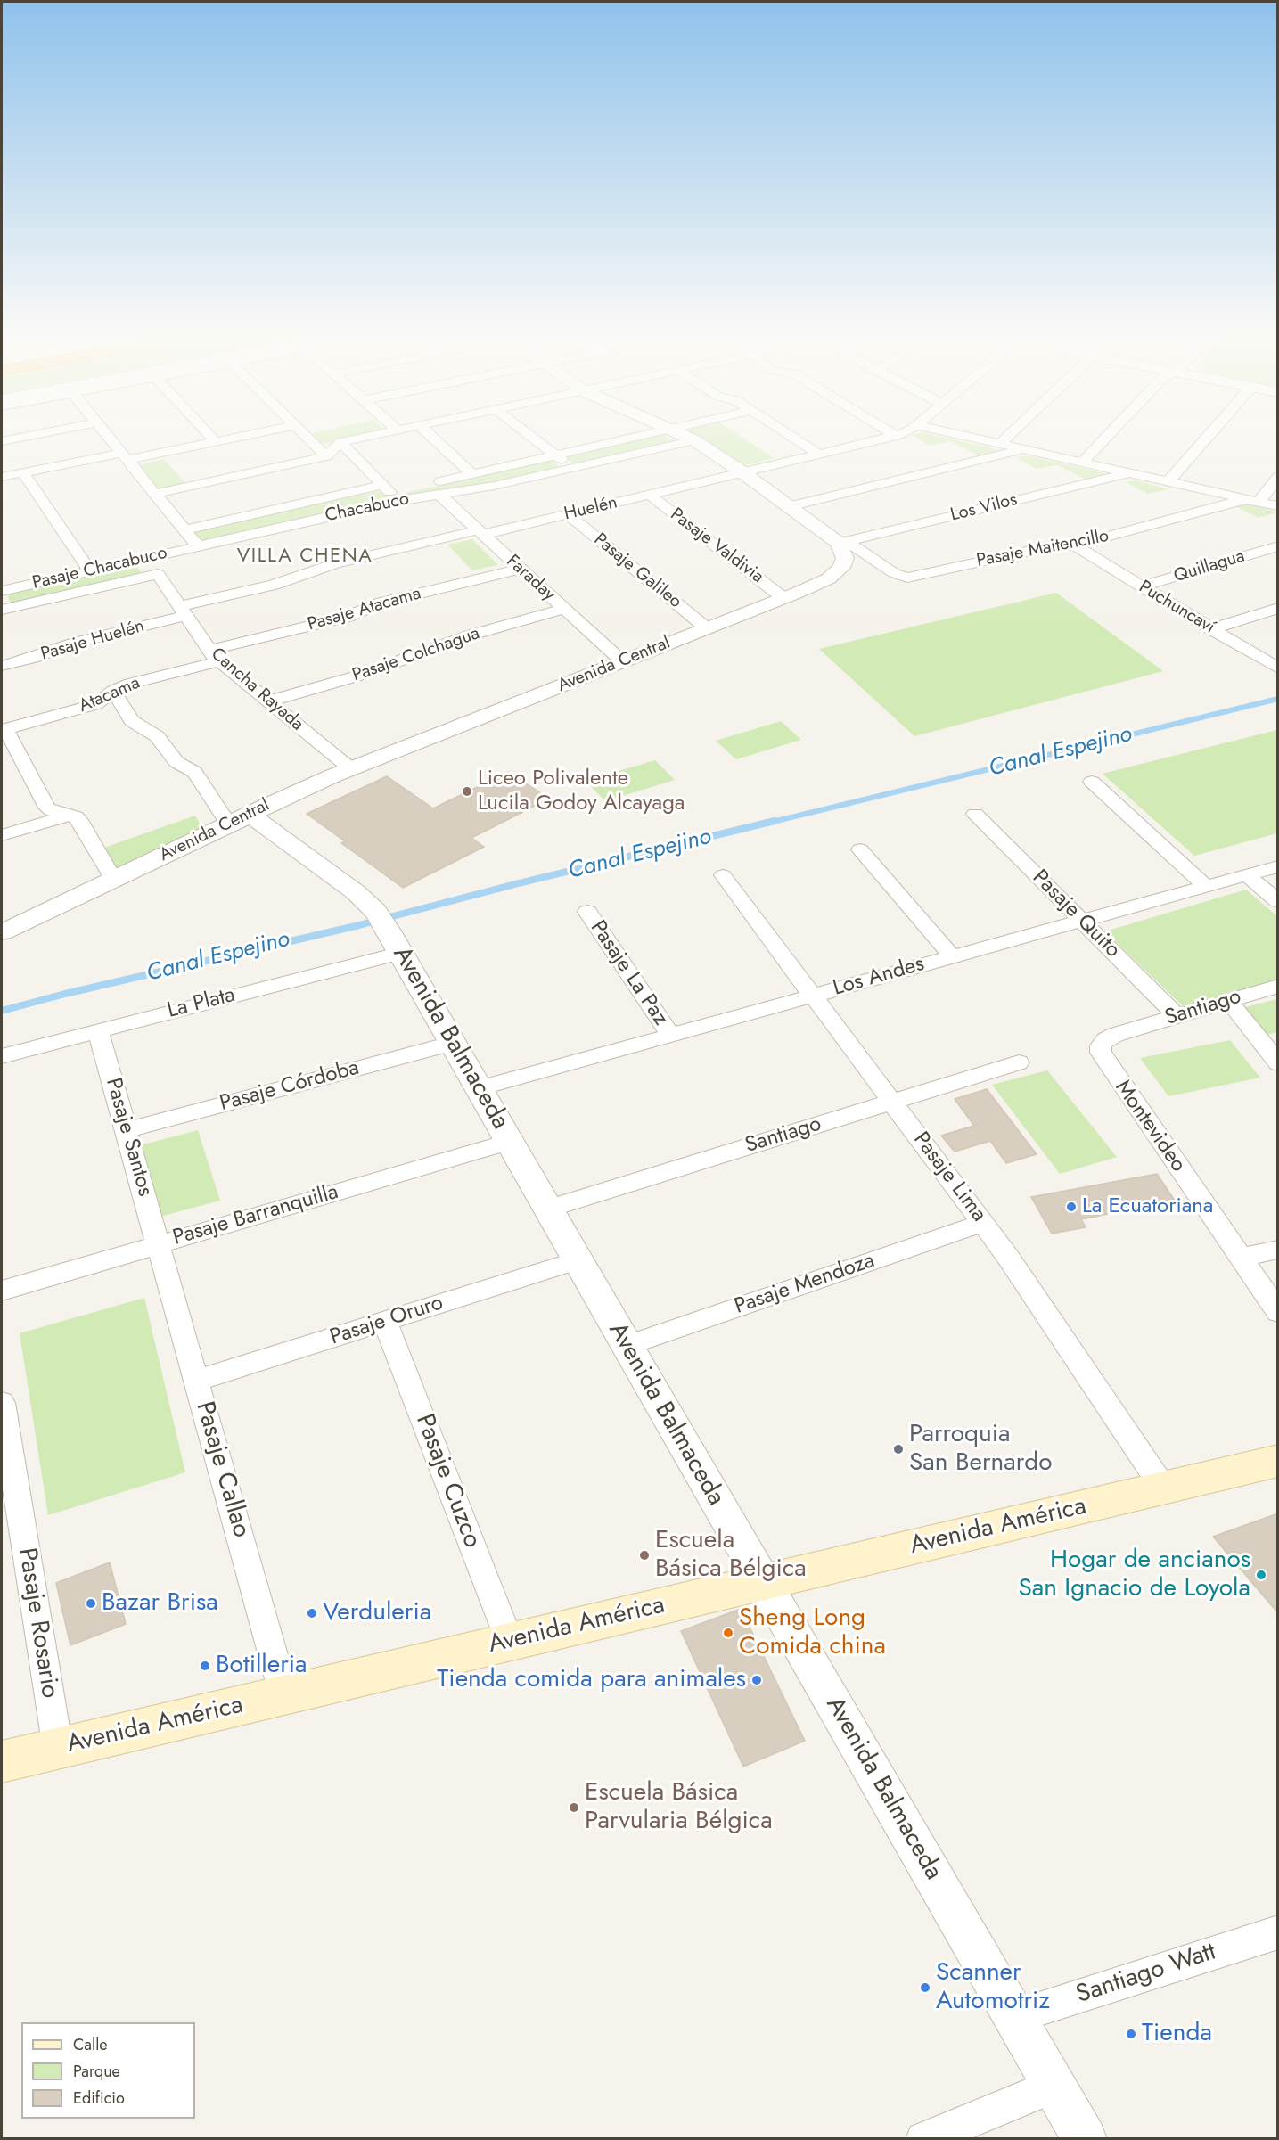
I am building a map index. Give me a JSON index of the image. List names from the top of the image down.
{
  "streets": {
    "main road": ["Avenida América"],
    "street": [
      "Chacabuco",
      "Los Vilos",
      "Huelén",
      "Pasaje Valdivia",
      "Pasaje Maitencillo",
      "Quillagua",
      "Pasaje Chacabuco",
      "Pasaje Galileo",
      "Faraday",
      "Puchuncaví",
      "Pasaje Atacama",
      "Pasaje Huelén",
      "Pasaje Colchagua",
      "Avenida Central",
      "Cancha Rayada",
      "Atacama",
      "Pasaje Quito",
      "Pasaje La Paz",
      "Los Andes",
      "La Plata",
      "Santiago",
      "Avenida Balmaceda",
      "Pasaje Córdoba",
      "Montevideo",
      "Pasaje Santos",
      "Pasaje Lima",
      "Pasaje Barranquilla",
      "Pasaje Mendoza",
      "Pasaje Oruro",
      "Pasaje Callao",
      "Pasaje Cuzco",
      "Pasaje Rosario",
      "Santiago Watt"
    ]
  },
  "crossings": [
    ["Chacabuco", "Pasaje Chacabuco"],
    ["Chacabuco", "Faraday"],
    ["Los Vilos", "Pasaje Maitencillo"],
    ["Los Vilos", "Avenida Central"],
    ["Huelén", "Pasaje Valdivia"],
    ["Huelén", "Pasaje Galileo"],
    ["Huelén", "Faraday"],
    ["Huelén", "Pasaje Huelén"],
    ["Pasaje Valdivia", "Avenida Central"],
    ["Pasaje Maitencillo", "Puchuncaví"],
    ["Pasaje Maitencillo", "Avenida Central"],
    ["Quillagua", "Puchuncaví"],
    ["Pasaje Chacabuco", "Cancha Rayada"],
    ["Pasaje Galileo", "Avenida Central"],
    ["Faraday", "Pasaje Atacama"],
    ["Faraday", "Pasaje Huelén"],
    ["Faraday", "Pasaje Colchagua"],
    ["Faraday", "Avenida Central"],
    ["Pasaje Atacama", "Cancha Rayada"],
    ["Pasaje Atacama", "Atacama"],
    ["Pasaje Huelén", "Cancha Rayada"],
    ["Pasaje Colchagua", "Cancha Rayada"],
    ["Avenida Central", "Cancha Rayada"],
    ["Avenida Central", "Avenida Balmaceda"],
    ["Cancha Rayada", "Atacama"],
    ["Pasaje Quito", "Los Andes"],
    ["Pasaje Quito", "Santiago"],
    ["Pasaje La Paz", "Los Andes"],
    ["Los Andes", "Avenida Balmaceda"],
    ["Los Andes", "Pasaje Lima"],
    ["La Plata", "Avenida Balmaceda"],
    ["La Plata", "Pasaje Santos"],
    ["Santiago", "Avenida Balmaceda"],
    ["Santiago", "Montevideo"],
    ["Santiago", "Pasaje Lima"],
    ["Avenida Balmaceda", "Pasaje Córdoba"],
    ["Avenida Balmaceda", "Pasaje Barranquilla"],
    ["Avenida Balmaceda", "Pasaje Mendoza"],
    ["Avenida Balmaceda", "Pasaje Oruro"],
    ["Avenida Balmaceda", "Avenida América"],
    ["Avenida Balmaceda", "Santiago Watt"],
    ["Pasaje Córdoba", "Pasaje Santos"],
    ["Pasaje Santos", "Pasaje Barranquilla"],
    ["Pasaje Santos", "Pasaje Callao"],
    ["Pasaje Lima", "Pasaje Mendoza"],
    ["Pasaje Lima", "Avenida América"],
    ["Pasaje Barranquilla", "Pasaje Callao"],
    ["Pasaje Oruro", "Pasaje Callao"],
    ["Pasaje Oruro", "Pasaje Cuzco"],
    ["Pasaje Callao", "Avenida América"],
    ["Pasaje Cuzco", "Avenida América"],
    ["Avenida América", "Pasaje Rosario"]
  ],
  "districts": ["VILLA CHENA"],
  "water": ["Canal Espejino"],
  "places": [
    "Liceo Polivalente Lucila Godoy Alcayaga",
    "La Ecuatoriana",
    "Parroquia San Bernardo",
    "Escuela Básica Bélgica",
    "Hogar de ancianos San Ignacio de Loyola",
    "Bazar Brisa",
    "Verduleria",
    "Sheng Long Comida china",
    "Botilleria",
    "Tienda comida para animales",
    "Escuela Básica Parvularia Bélgica",
    "Scanner Automotriz",
    "Tienda"
  ],
  "legend": ["Calle", "Parque", "Edificio"]
}
